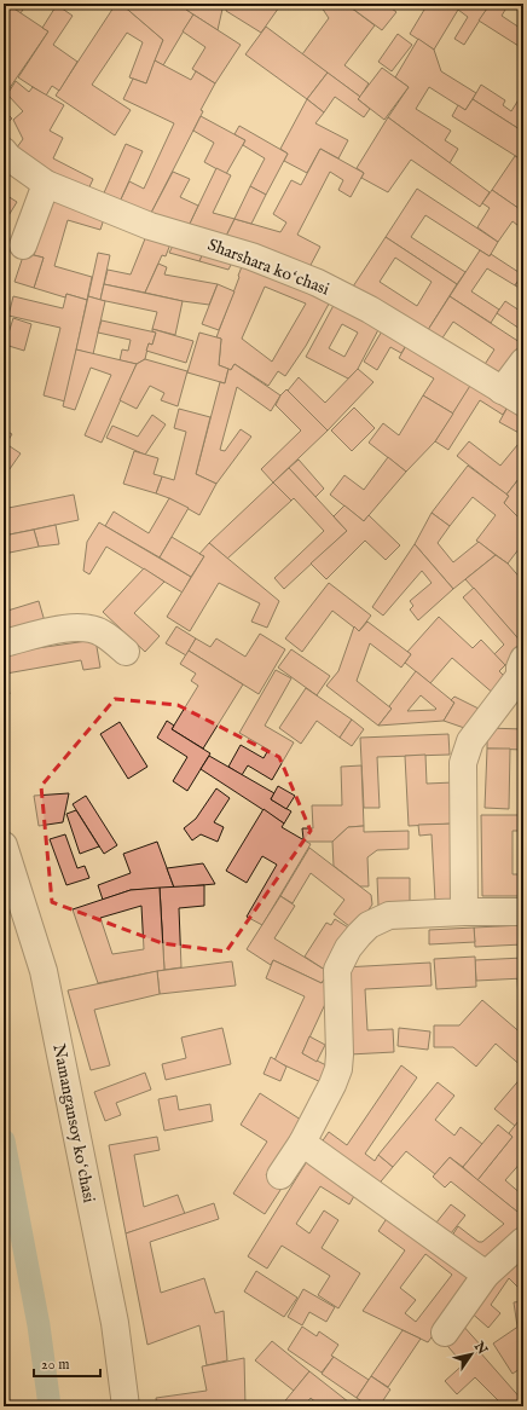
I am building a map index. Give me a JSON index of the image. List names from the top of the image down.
{
  "streets": {
    "street": ["Sharshara koʻchasi", "Namangansoy koʻchasi"]
  },
  "scale_bar": "20 m",
  "north": "top right"
}
